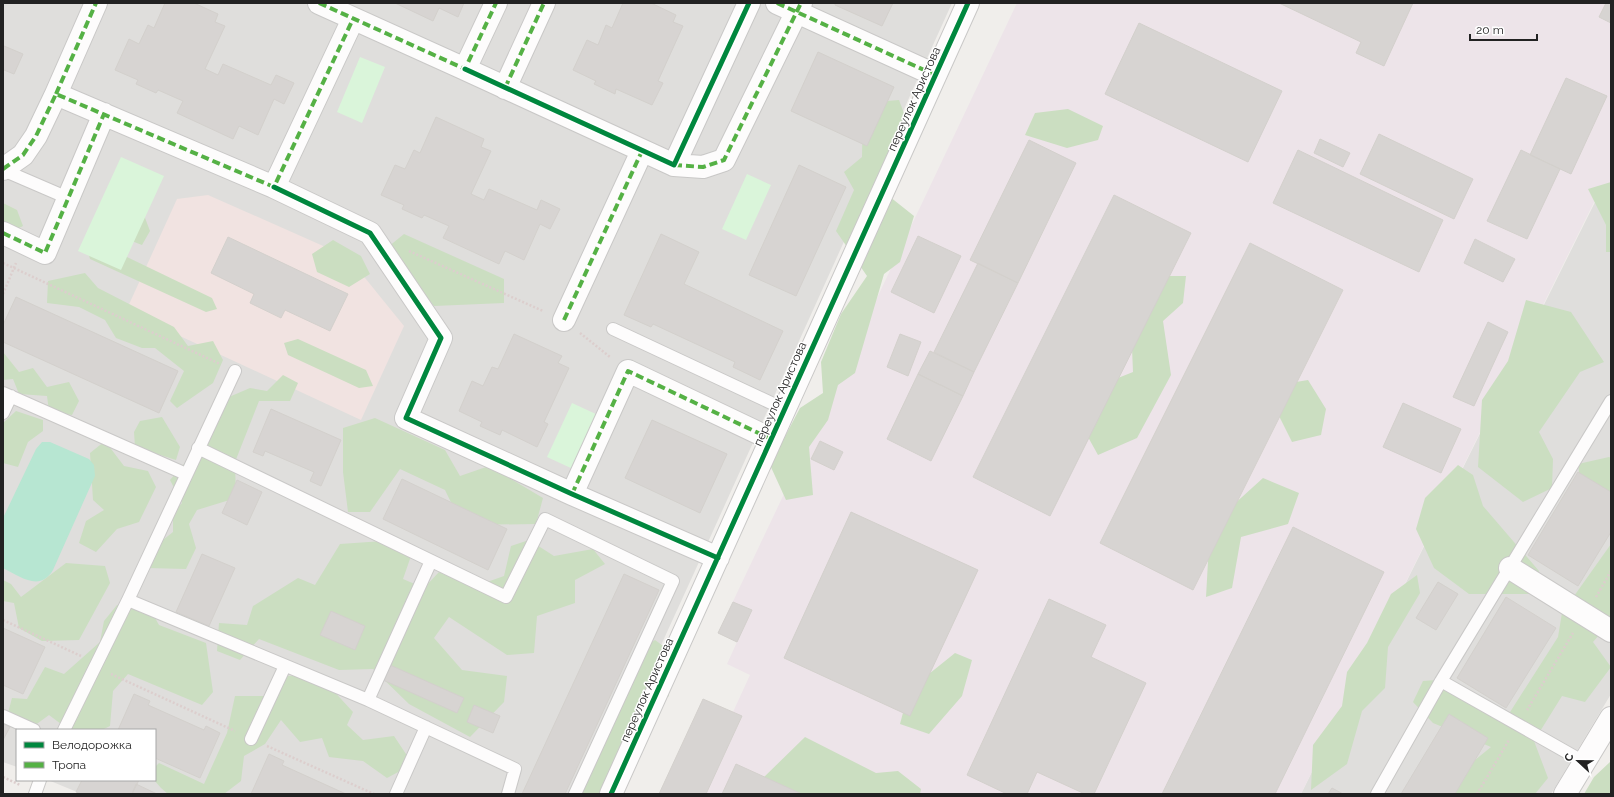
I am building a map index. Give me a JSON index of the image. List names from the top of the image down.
{
  "streets": {
    "street": ["переулок Аристова"]
  },
  "legend": ["Велодорожка", "Тропа"],
  "scale_bar": "20 m",
  "north": "left"
}
